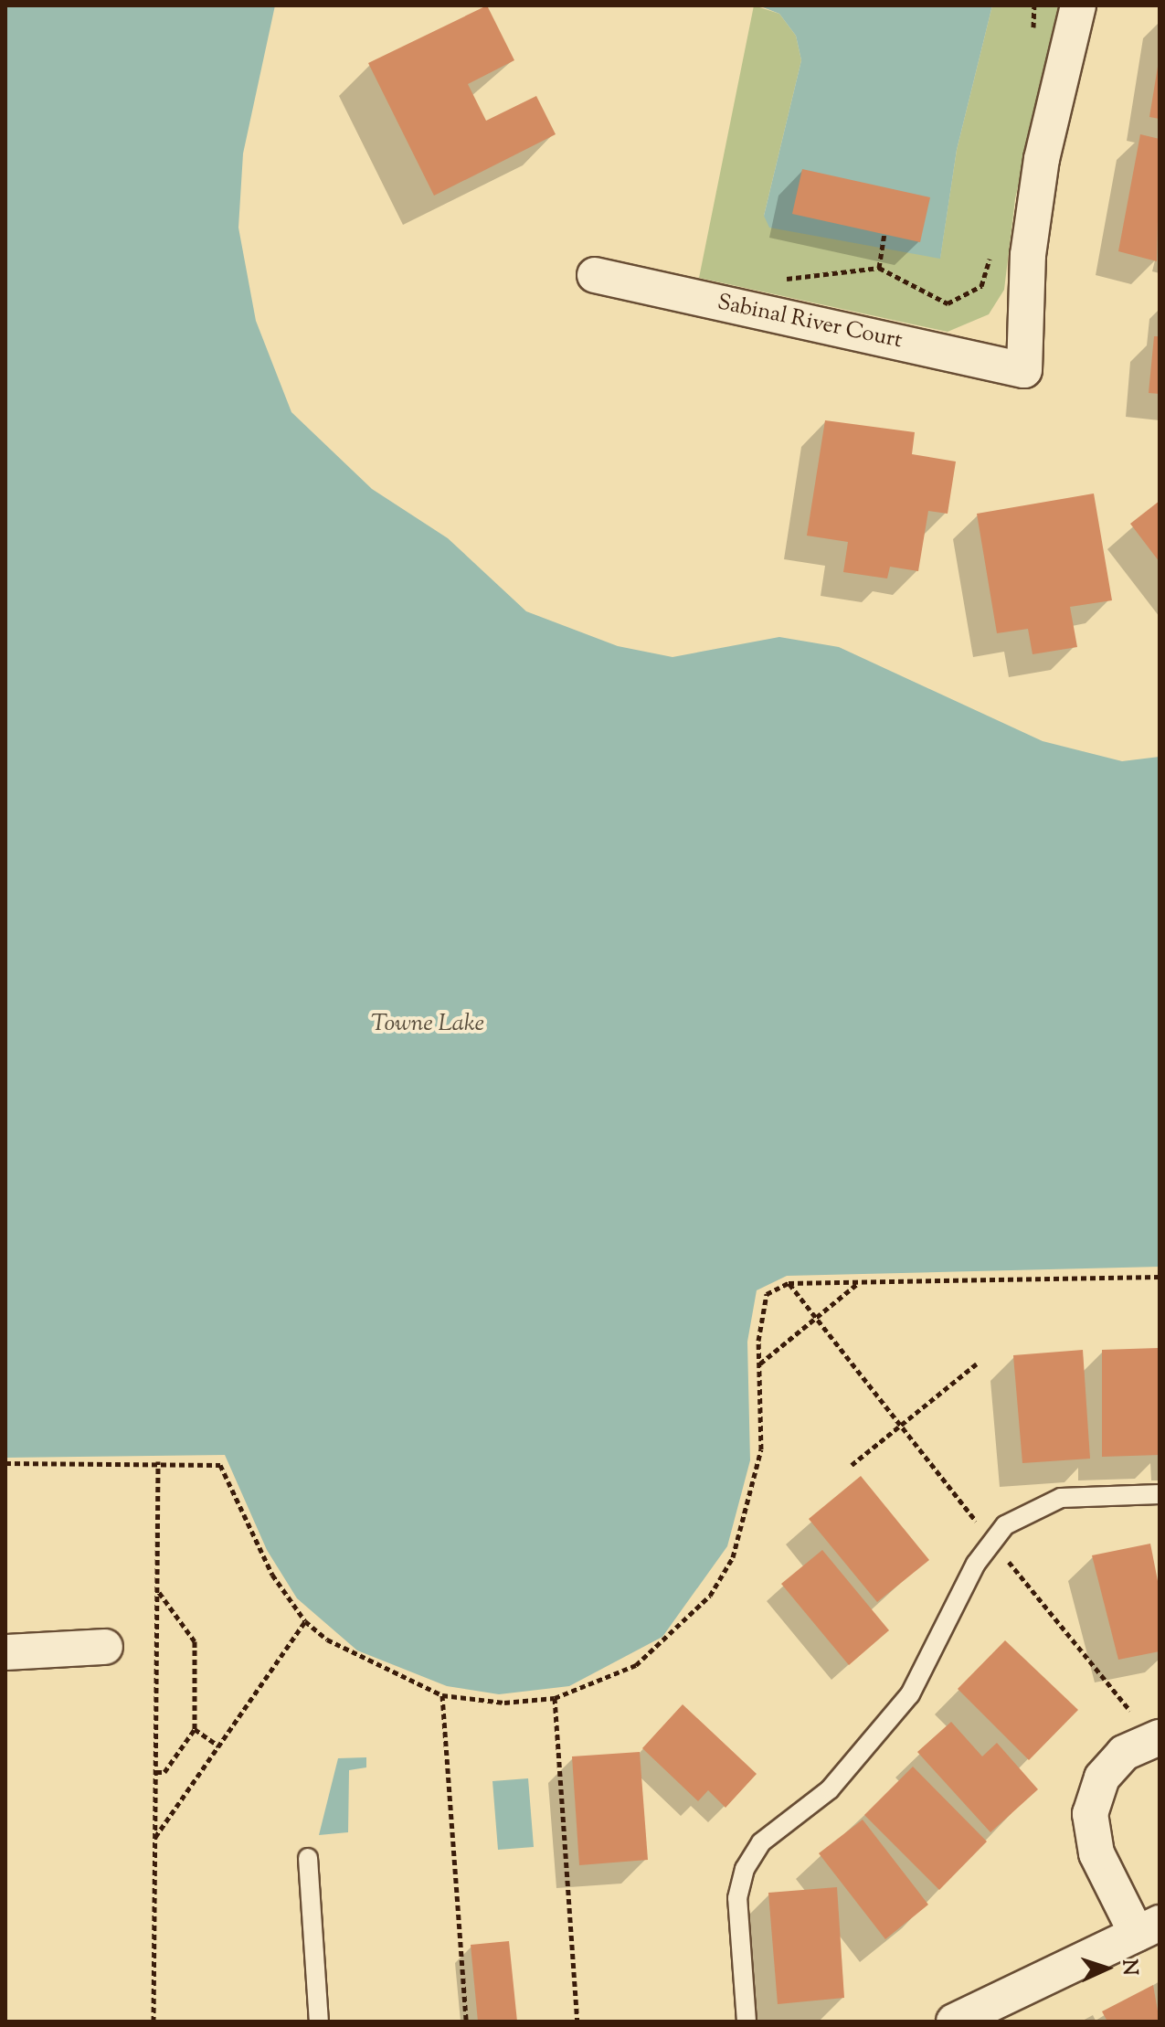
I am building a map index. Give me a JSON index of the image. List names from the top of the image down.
{
  "streets": {
    "street": ["Sabinal River Court"]
  },
  "water": ["Towne Lake"],
  "north": "right"
}
